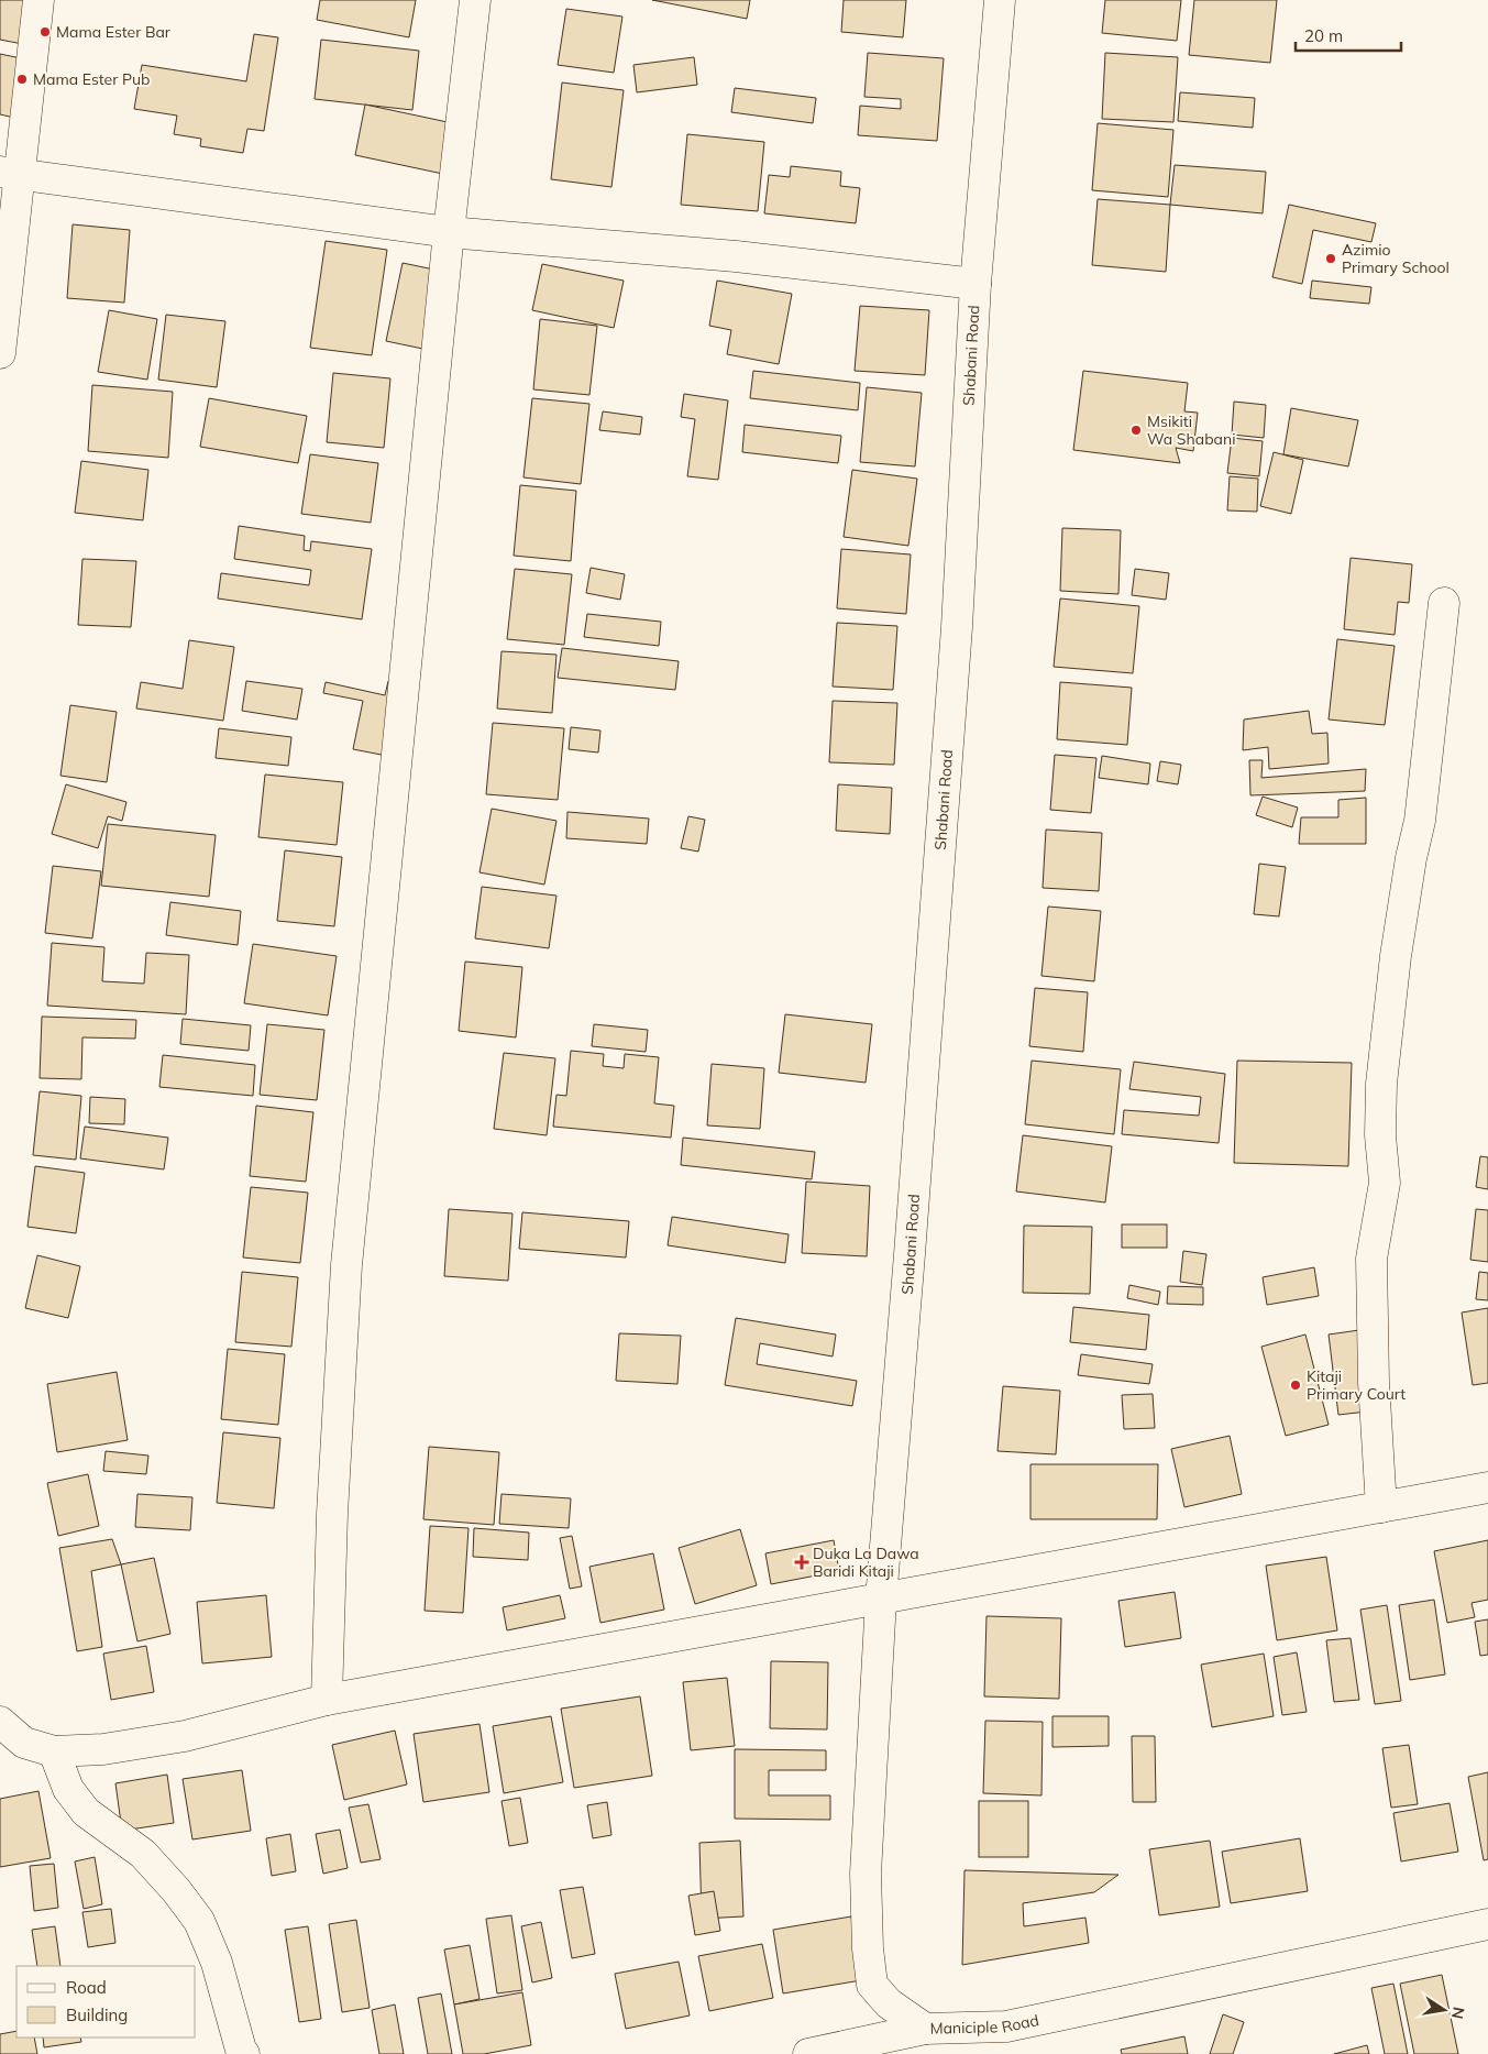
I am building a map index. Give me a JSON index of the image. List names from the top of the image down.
{
  "streets": {
    "street": ["Shabani Road", "Maniciple Road"]
  },
  "crossings": [
    ["Shabani Road", "Maniciple Road"]
  ],
  "places": {
    "other": [
      "Mama Ester Bar",
      "Mama Ester Pub",
      "Azimio Primary School",
      "Msikiti Wa Shabani",
      "Kitaji Primary Court"
    ],
    "health": ["Duka La Dawa Baridi Kitaji"]
  },
  "legend": ["Road", "Building"],
  "scale_bar": "20 m",
  "north": "right"
}
